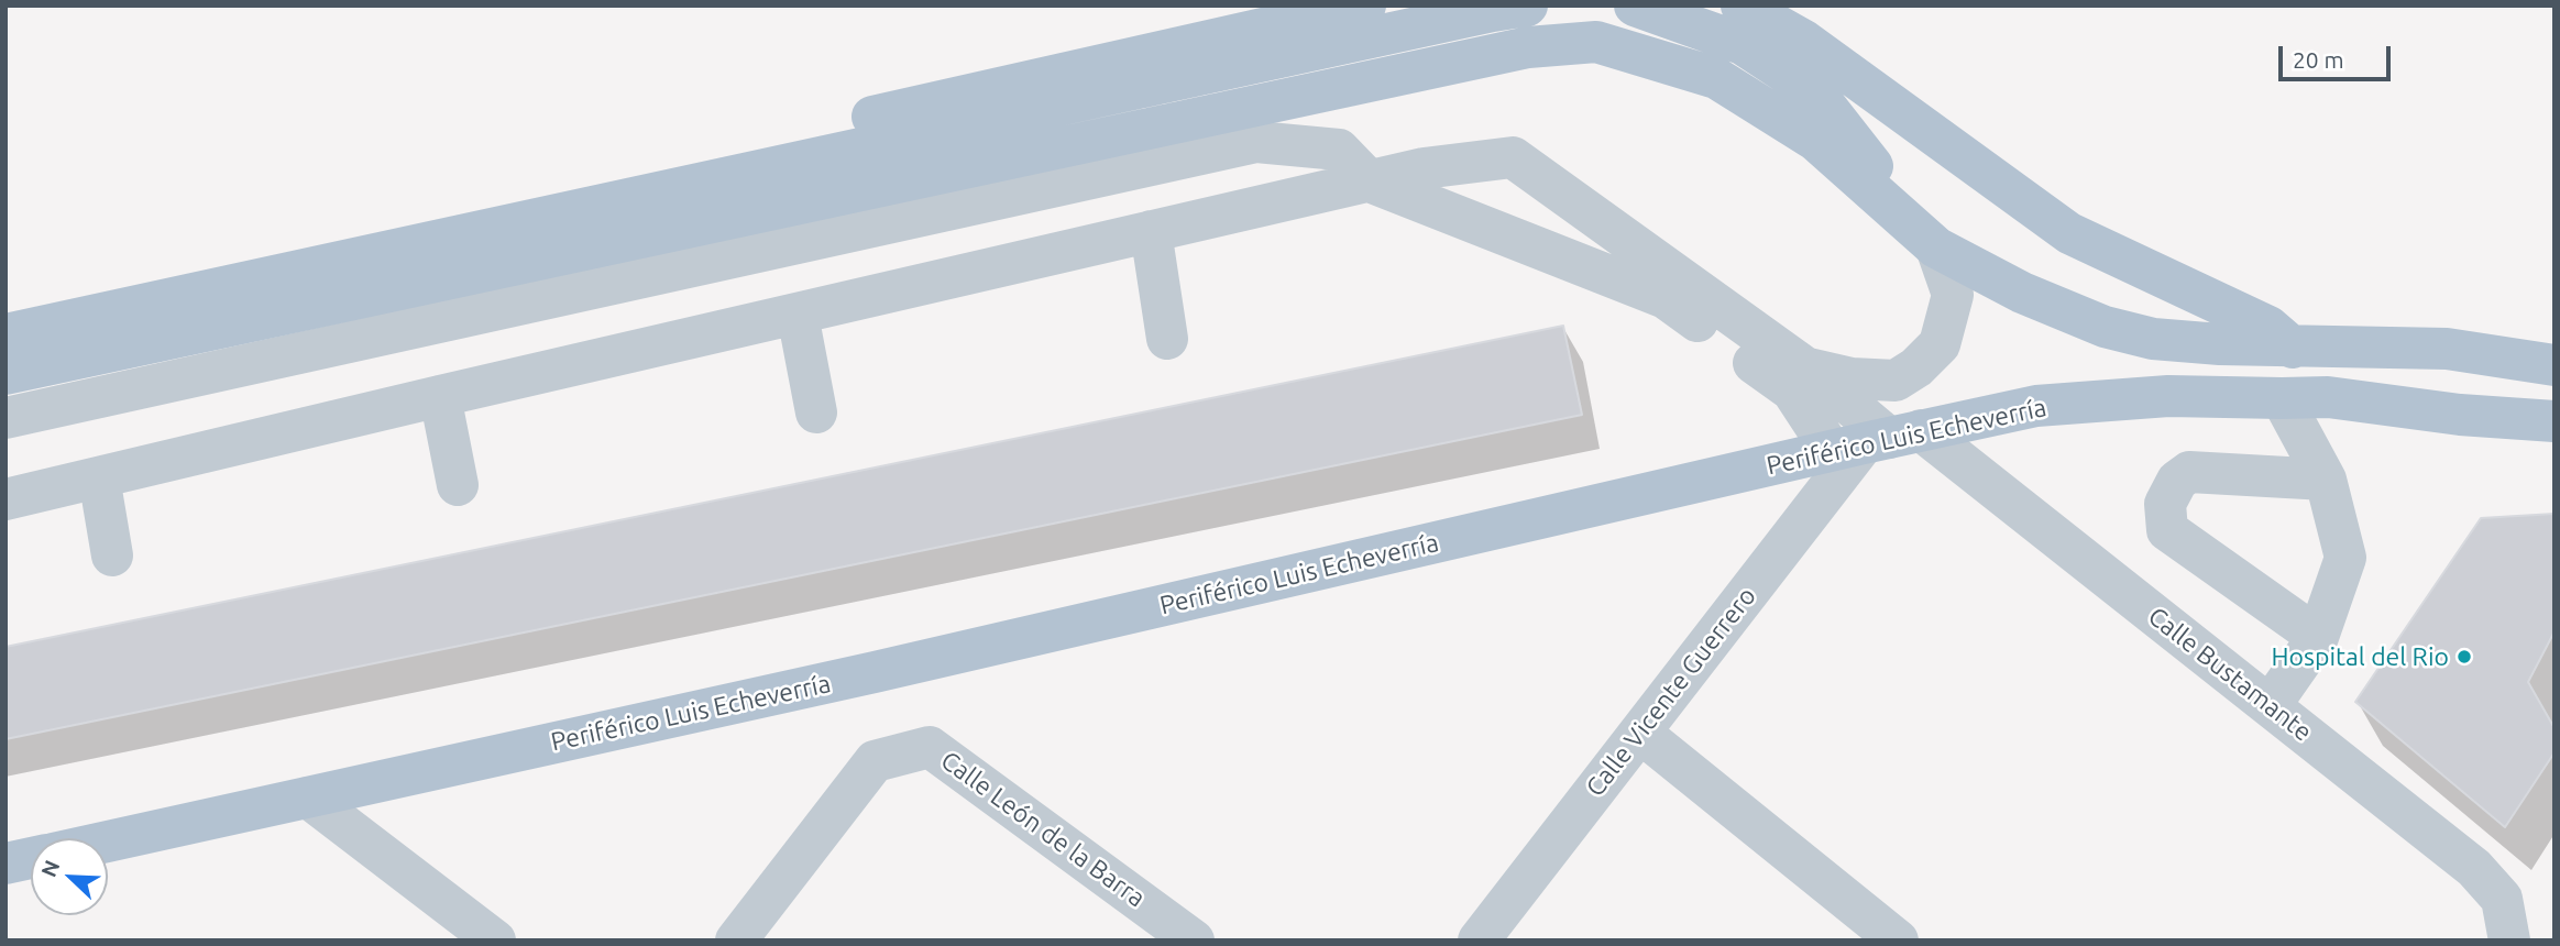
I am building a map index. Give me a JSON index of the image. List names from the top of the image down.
{
  "streets": {
    "main road": ["Periférico Luis Echeverría"],
    "street": ["Calle Bustamante", "Calle Vicente Guerrero", "Calle León de la Barra"]
  },
  "crossings": [
    ["Periférico Luis Echeverría", "Calle Bustamante"],
    ["Periférico Luis Echeverría", "Calle Vicente Guerrero"],
    ["Calle Bustamante", "Calle Vicente Guerrero"]
  ],
  "places": ["Hospital del Rio"],
  "scale_bar": "20 m",
  "north": "top left"
}
